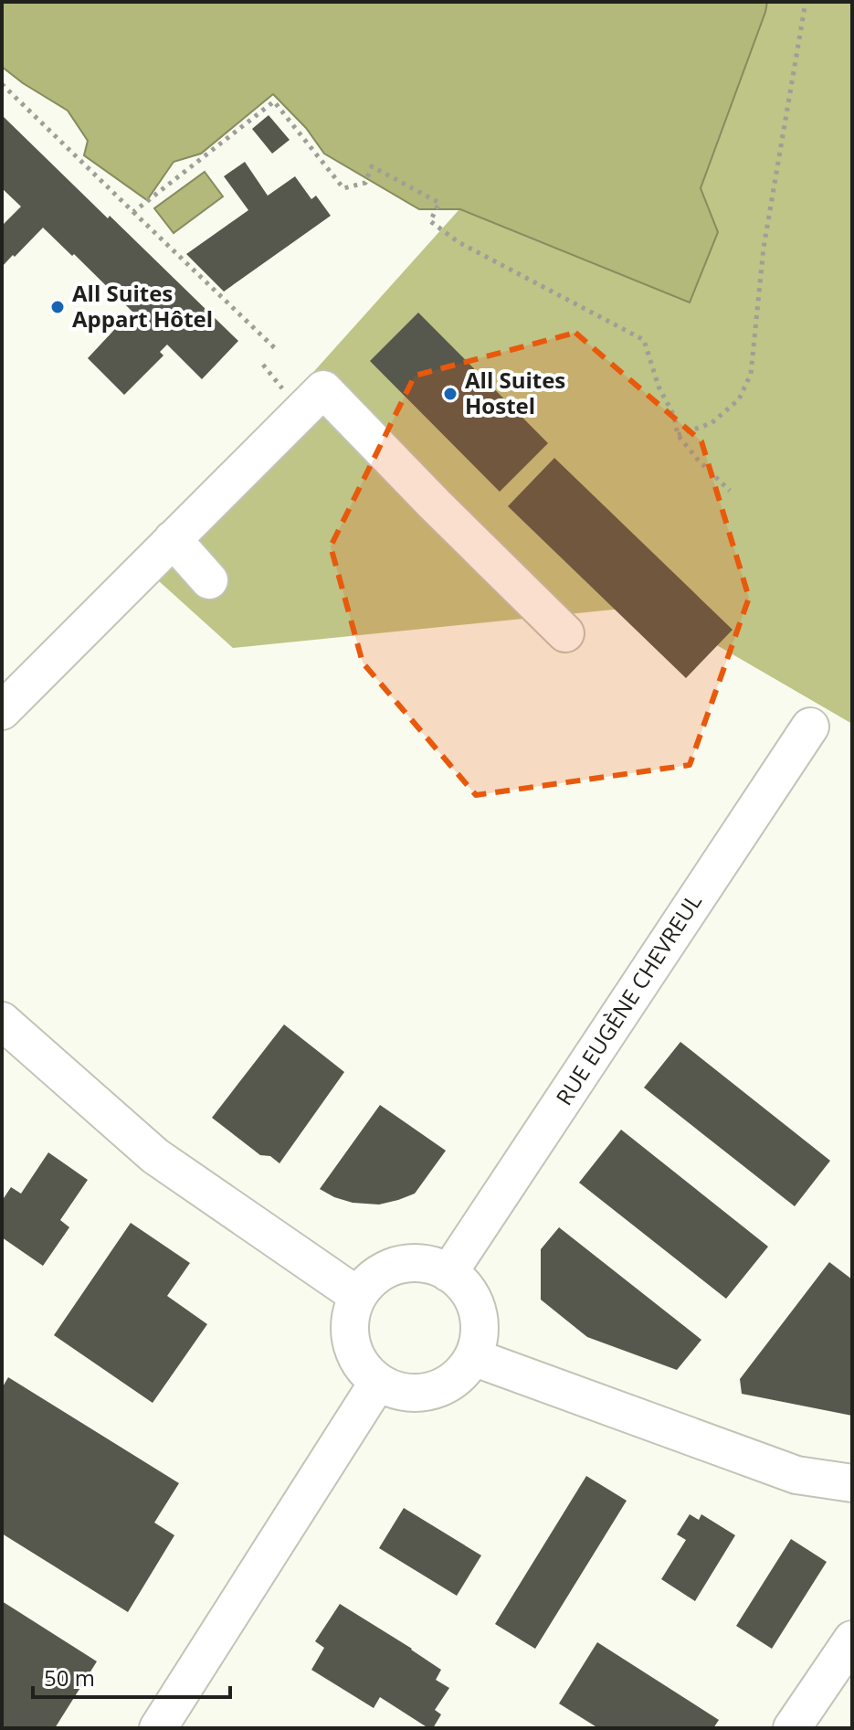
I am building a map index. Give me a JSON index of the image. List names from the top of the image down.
{
  "streets": {
    "street": ["RUE EUGÈNE CHEVREUL"]
  },
  "places": ["All Suites Appart Hôtel", "All Suites Hostel"],
  "scale_bar": "50 m"
}
